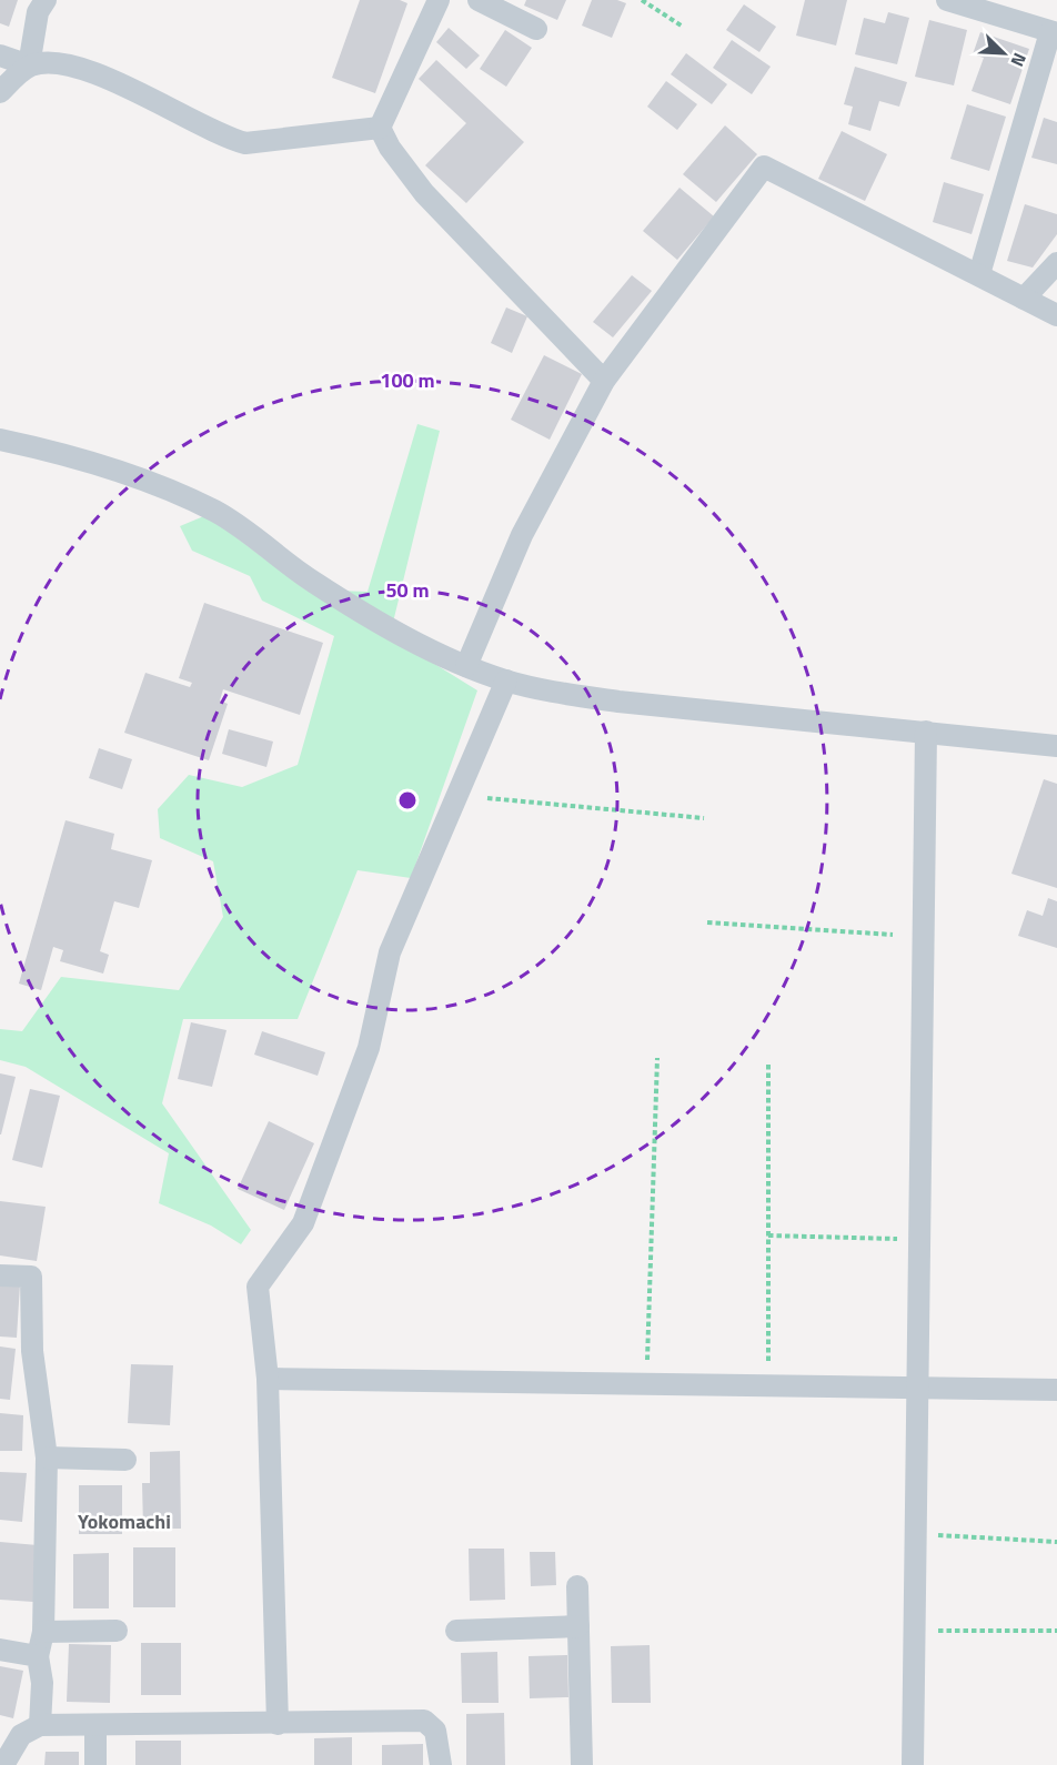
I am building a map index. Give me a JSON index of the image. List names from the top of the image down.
{
  "districts": ["Yokomachi"],
  "north": "bottom right",
  "rings": ["100 m", "50 m"]
}
